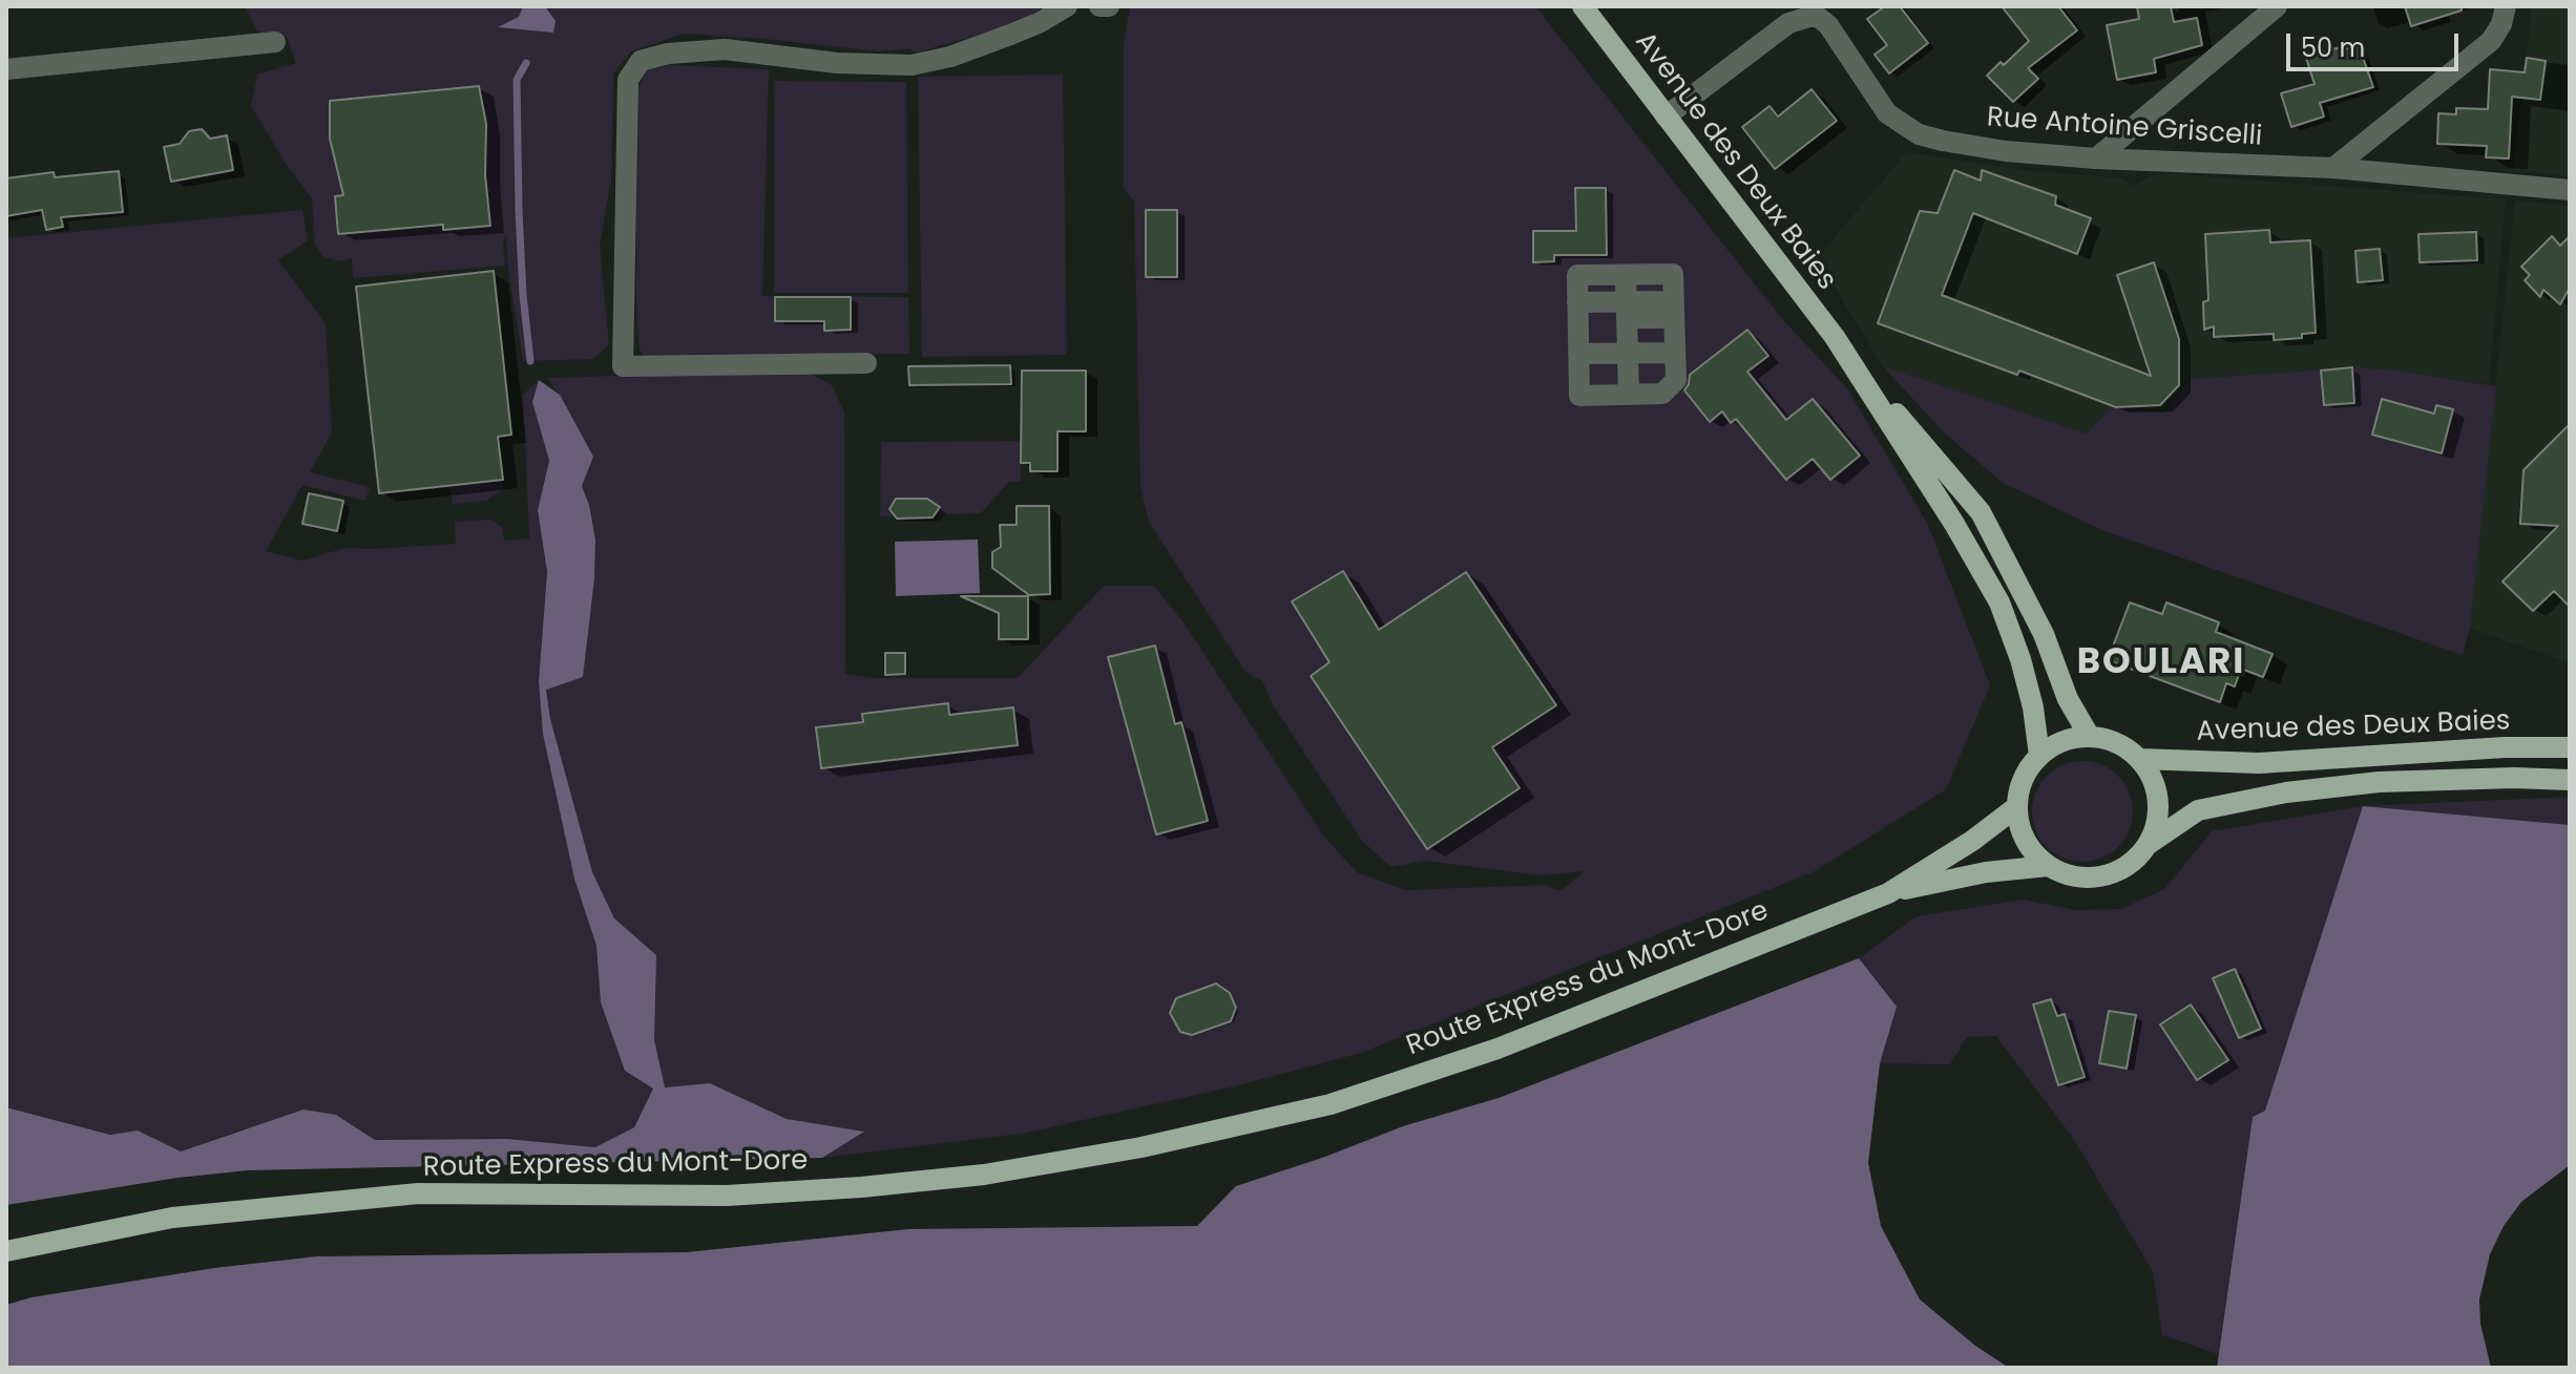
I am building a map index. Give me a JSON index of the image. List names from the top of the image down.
{
  "streets": {
    "main road": ["Avenue des Deux Baies", "Route Express du Mont-Dore"],
    "street": ["Rue Antoine Griscelli"]
  },
  "crossings": [
    ["Rue Antoine Griscelli", "Avenue des Deux Baies"],
    ["Avenue des Deux Baies", "Route Express du Mont-Dore"]
  ],
  "districts": ["BOULARI"],
  "scale_bar": "50 m"
}
